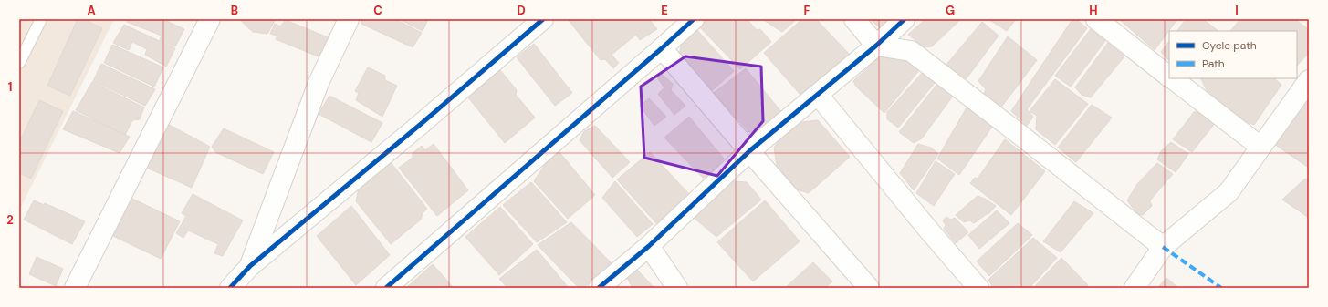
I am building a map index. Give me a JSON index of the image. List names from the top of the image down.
{
  "legend": ["Cycle path", "Path"],
  "grid": {
    "columns": [
      "A",
      "B",
      "C",
      "D",
      "E",
      "F",
      "G",
      "H",
      "I"
    ],
    "rows": ["1", "2"]
  }
}
